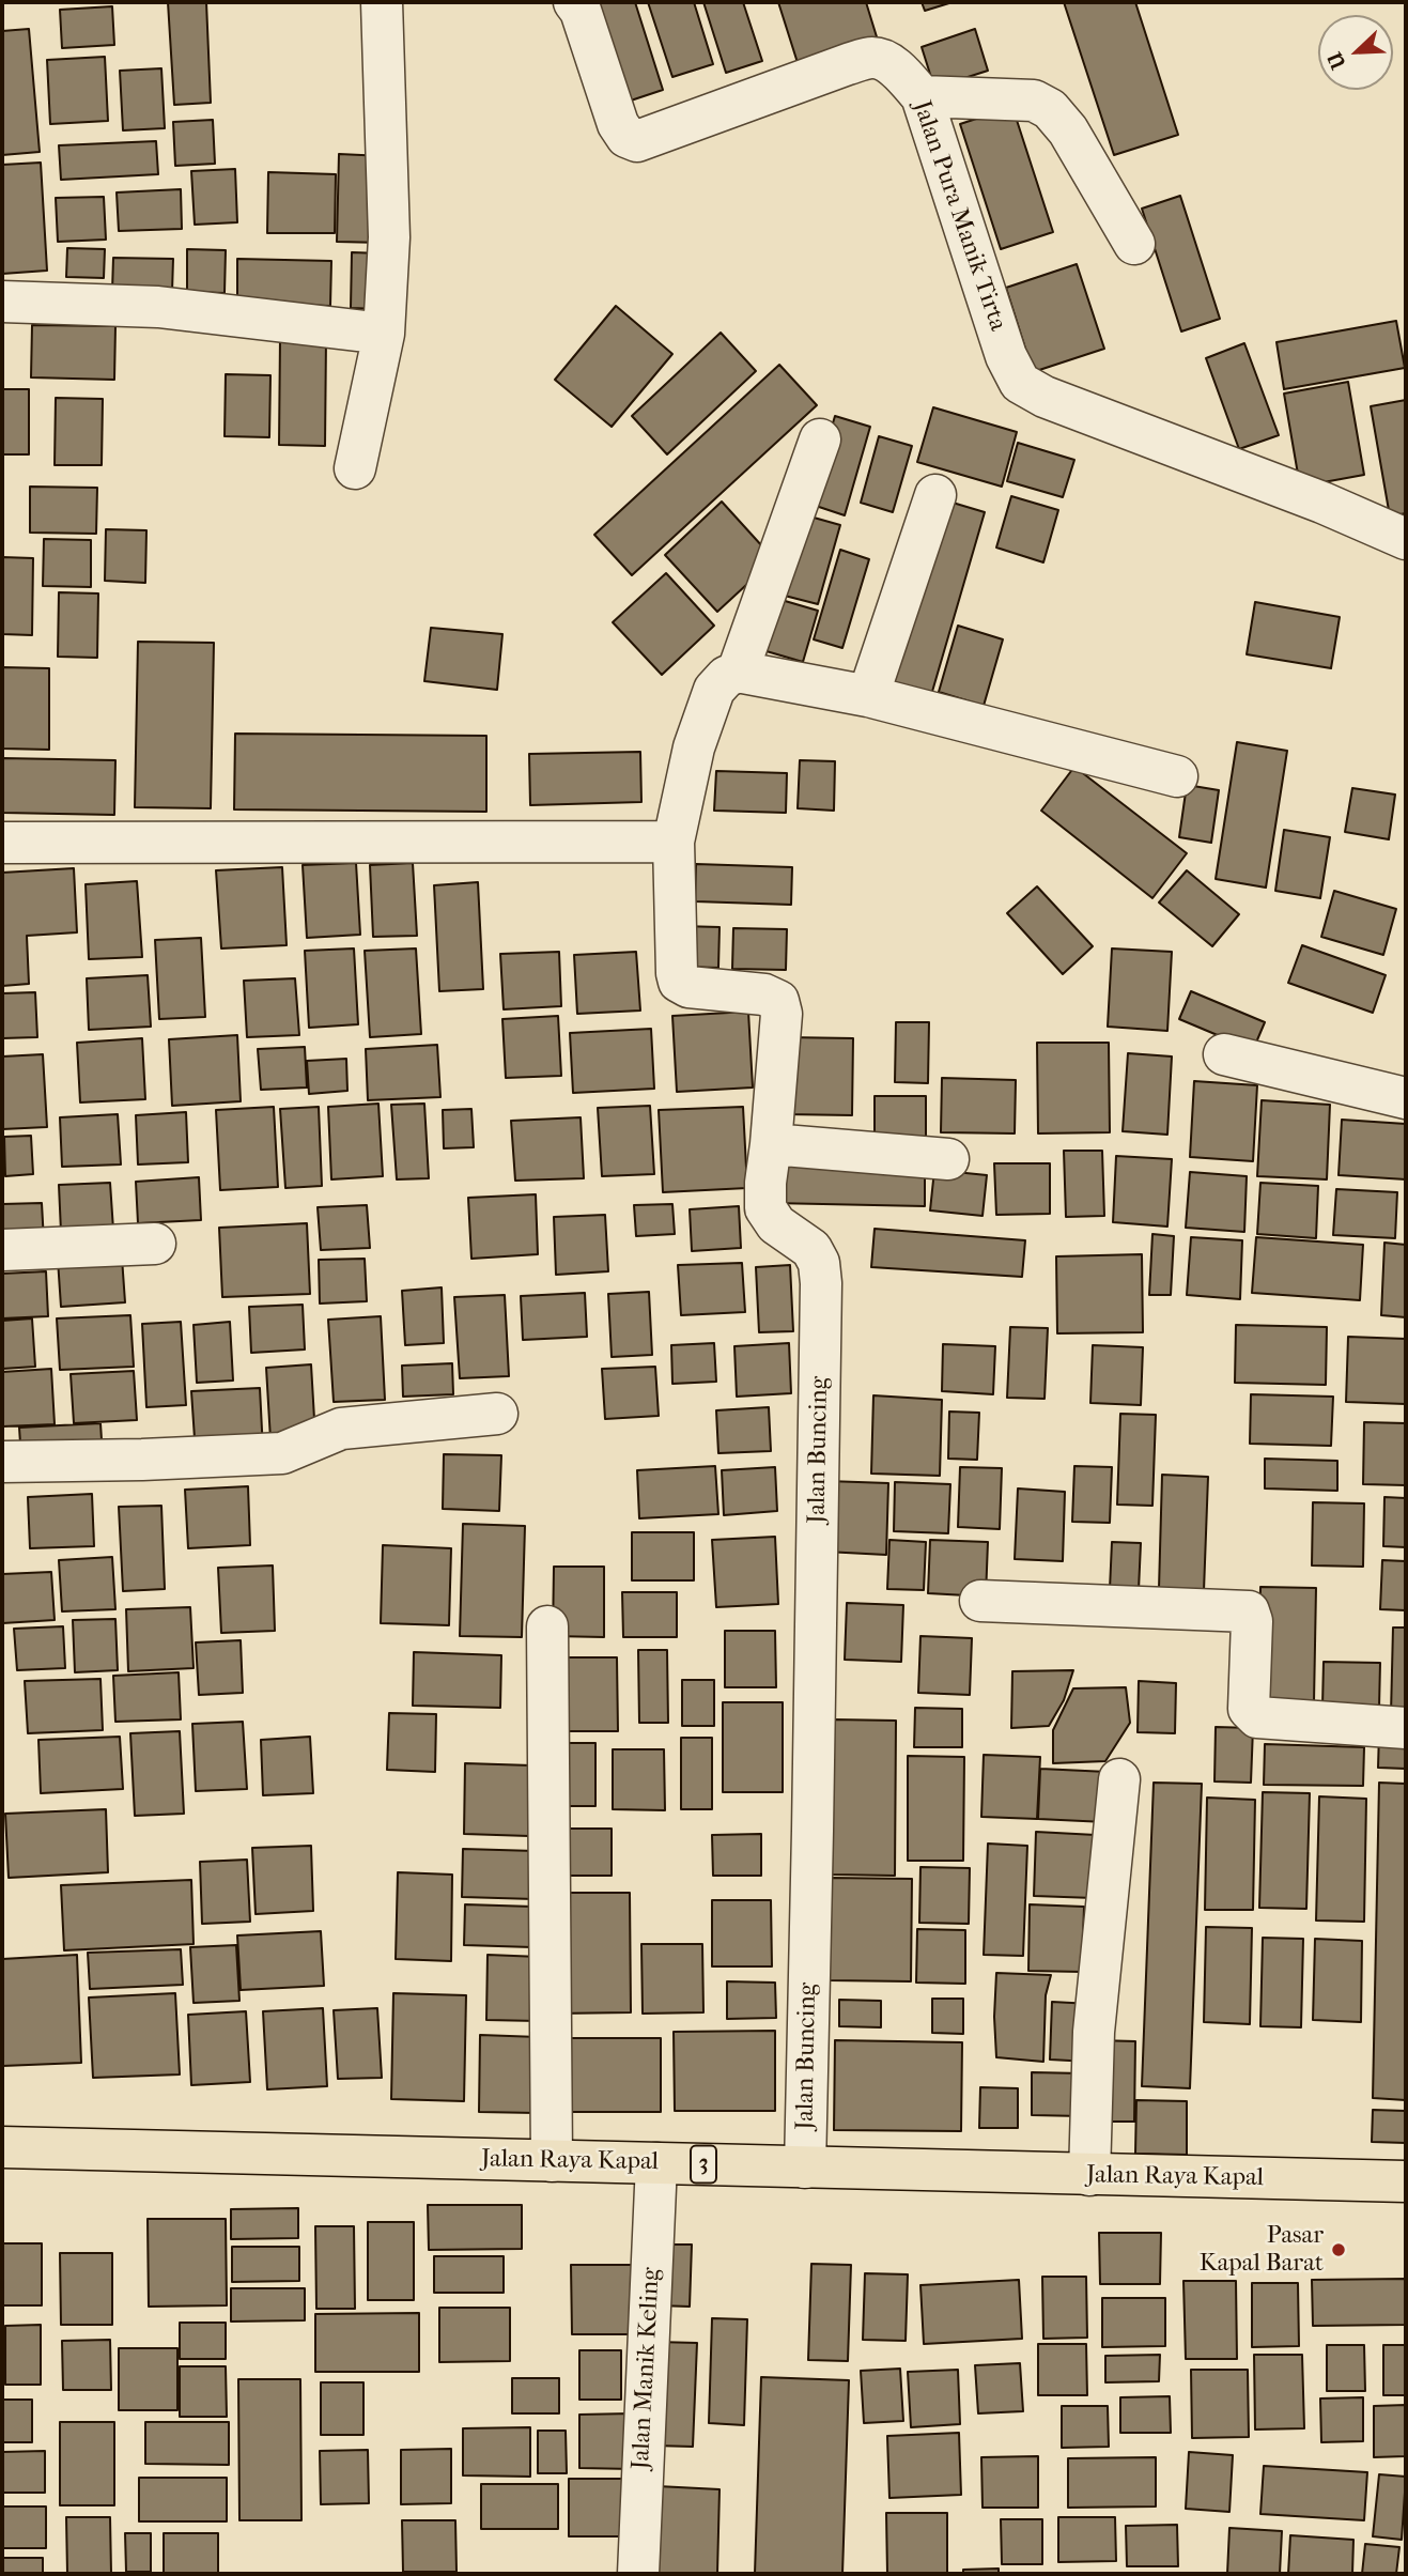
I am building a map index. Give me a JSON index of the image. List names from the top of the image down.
{
  "streets": {
    "highway": ["Jalan Raya Kapal", "3"],
    "street": ["Jalan Pura Manik Tirta", "Jalan Buncing", "Jalan Manik Keling"]
  },
  "crossings": [
    ["Jalan Buncing", "Jalan Raya Kapal"],
    ["Jalan Raya Kapal", "Jalan Manik Keling"]
  ],
  "places": ["Pasar Kapal Barat"],
  "north": "bottom left"
}
